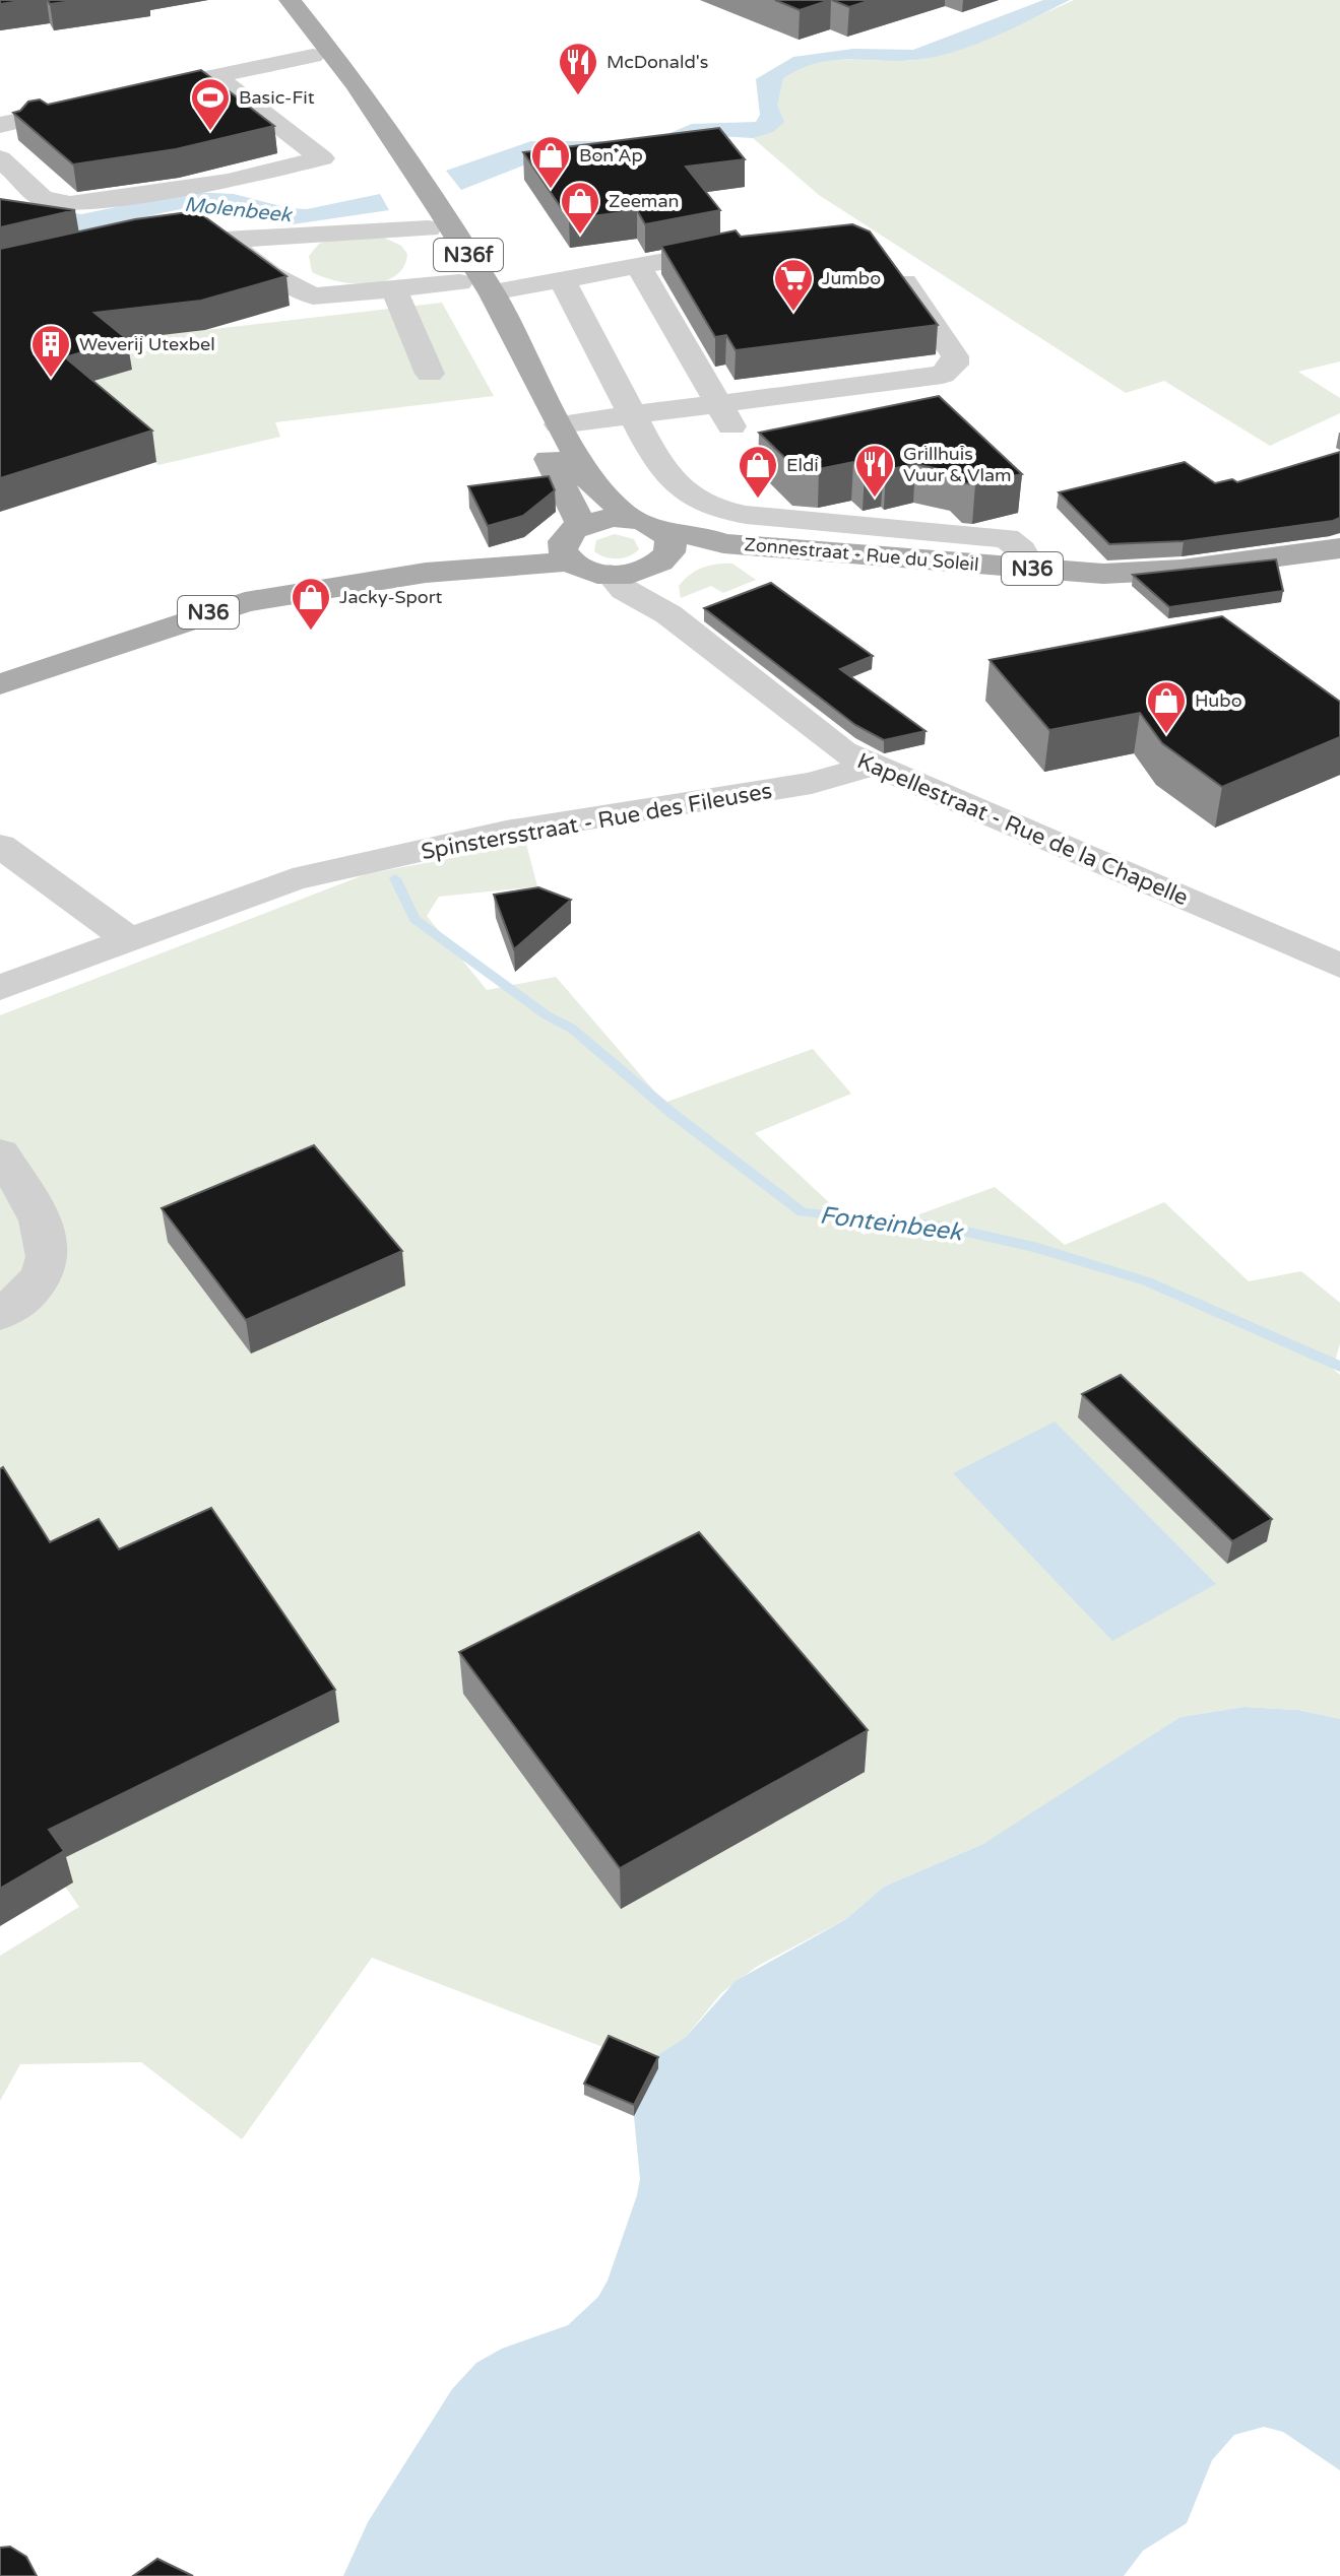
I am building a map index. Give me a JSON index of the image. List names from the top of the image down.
{
  "streets": {
    "main road": ["N36f", "Zonnestraat - Rue du Soleil", "N36"],
    "street": ["Spinstersstraat - Rue des Fileuses", "Kapellestraat - Rue de la Chapelle"]
  },
  "crossings": [
    ["N36f", "N36"],
    ["Zonnestraat - Rue du Soleil", "N36"],
    ["Zonnestraat - Rue du Soleil", "Kapellestraat - Rue de la Chapelle"],
    ["N36", "Kapellestraat - Rue de la Chapelle"],
    ["Spinstersstraat - Rue des Fileuses", "Kapellestraat - Rue de la Chapelle"]
  ],
  "water": ["Molenbeek", "Fonteinbeek"],
  "places": {
    "restaurant": ["McDonald's", "Grillhuis Vuur & Vlam"],
    "sports": ["Basic-Fit"],
    "shop": [
      "Bon'Ap",
      "Zeeman",
      "Eldi",
      "Jacky-Sport",
      "Hubo"
    ],
    "supermarket": ["Jumbo"],
    "building": ["Weverij Utexbel"]
  }
}
